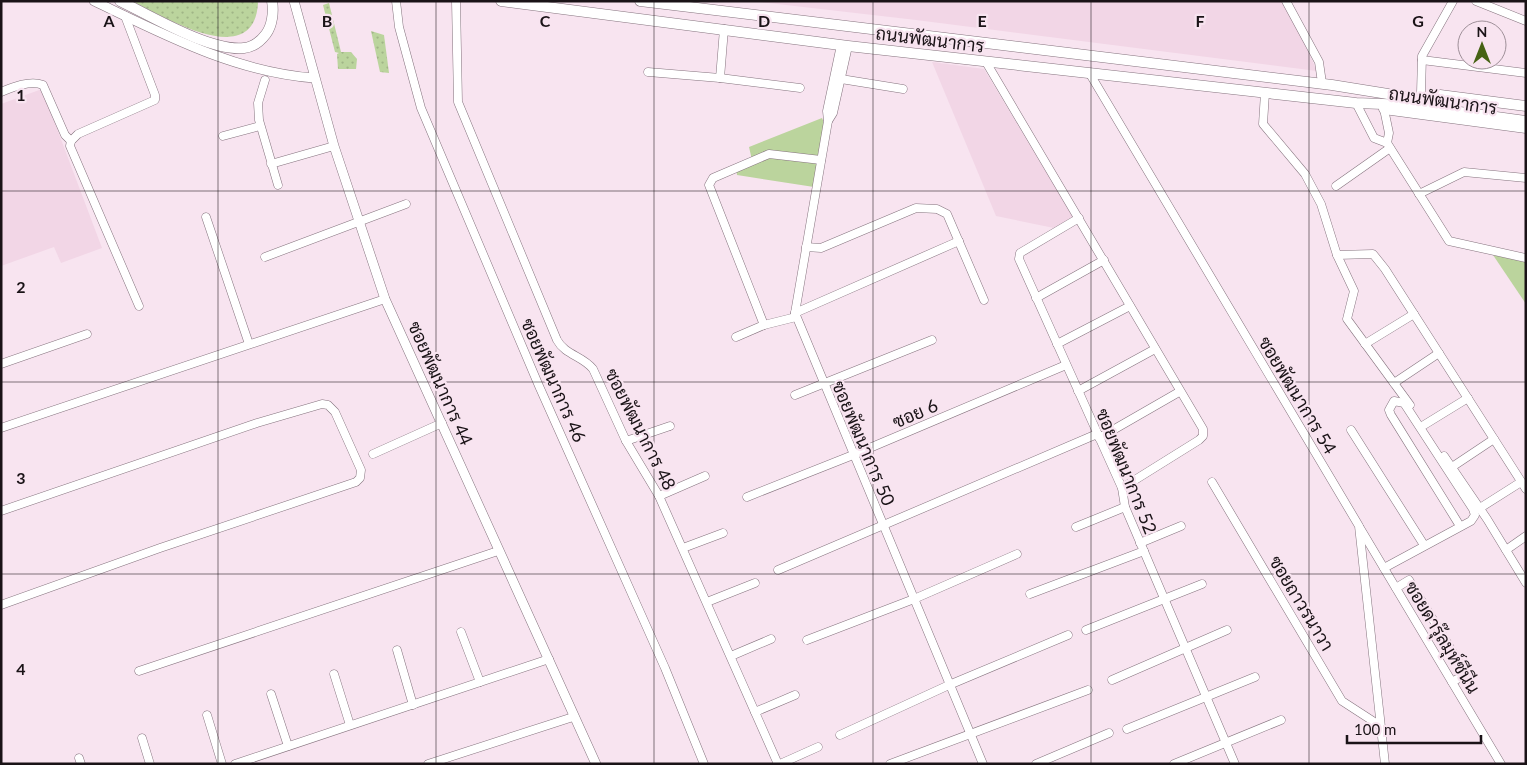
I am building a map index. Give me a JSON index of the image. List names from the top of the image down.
{
  "streets": {
    "main road": ["ถนนพัฒนาการ"],
    "street": [
      "ซอยพัฒนาการ 46",
      "ซอยพัฒนาการ 44",
      "ซอยพัฒนาการ 54",
      "ซอย 6",
      "ซอยพัฒนาการ 48",
      "ซอยพัฒนาการ 50",
      "ซอยพัฒนาการ 52",
      "ซอยถาวรนาวา",
      "ซอยดารุ๊ลมุห์ซีนีน"
    ]
  },
  "crossings": [
    ["ถนนพัฒนาการ", "ซอยพัฒนาการ 54"],
    ["ซอยพัฒนาการ 54", "ซอยถาวรนาวา"],
    ["ซอยพัฒนาการ 54", "ซอยดารุ๊ลมุห์ซีนีน"],
    ["ซอย 6", "ซอยพัฒนาการ 50"],
    ["ซอย 6", "ซอยพัฒนาการ 52"]
  ],
  "scale_bar": "100 m",
  "north": "top",
  "grid": {
    "columns": [
      "A",
      "B",
      "C",
      "D",
      "E",
      "F",
      "G"
    ],
    "rows": [
      "1",
      "2",
      "3",
      "4"
    ]
  }
}
